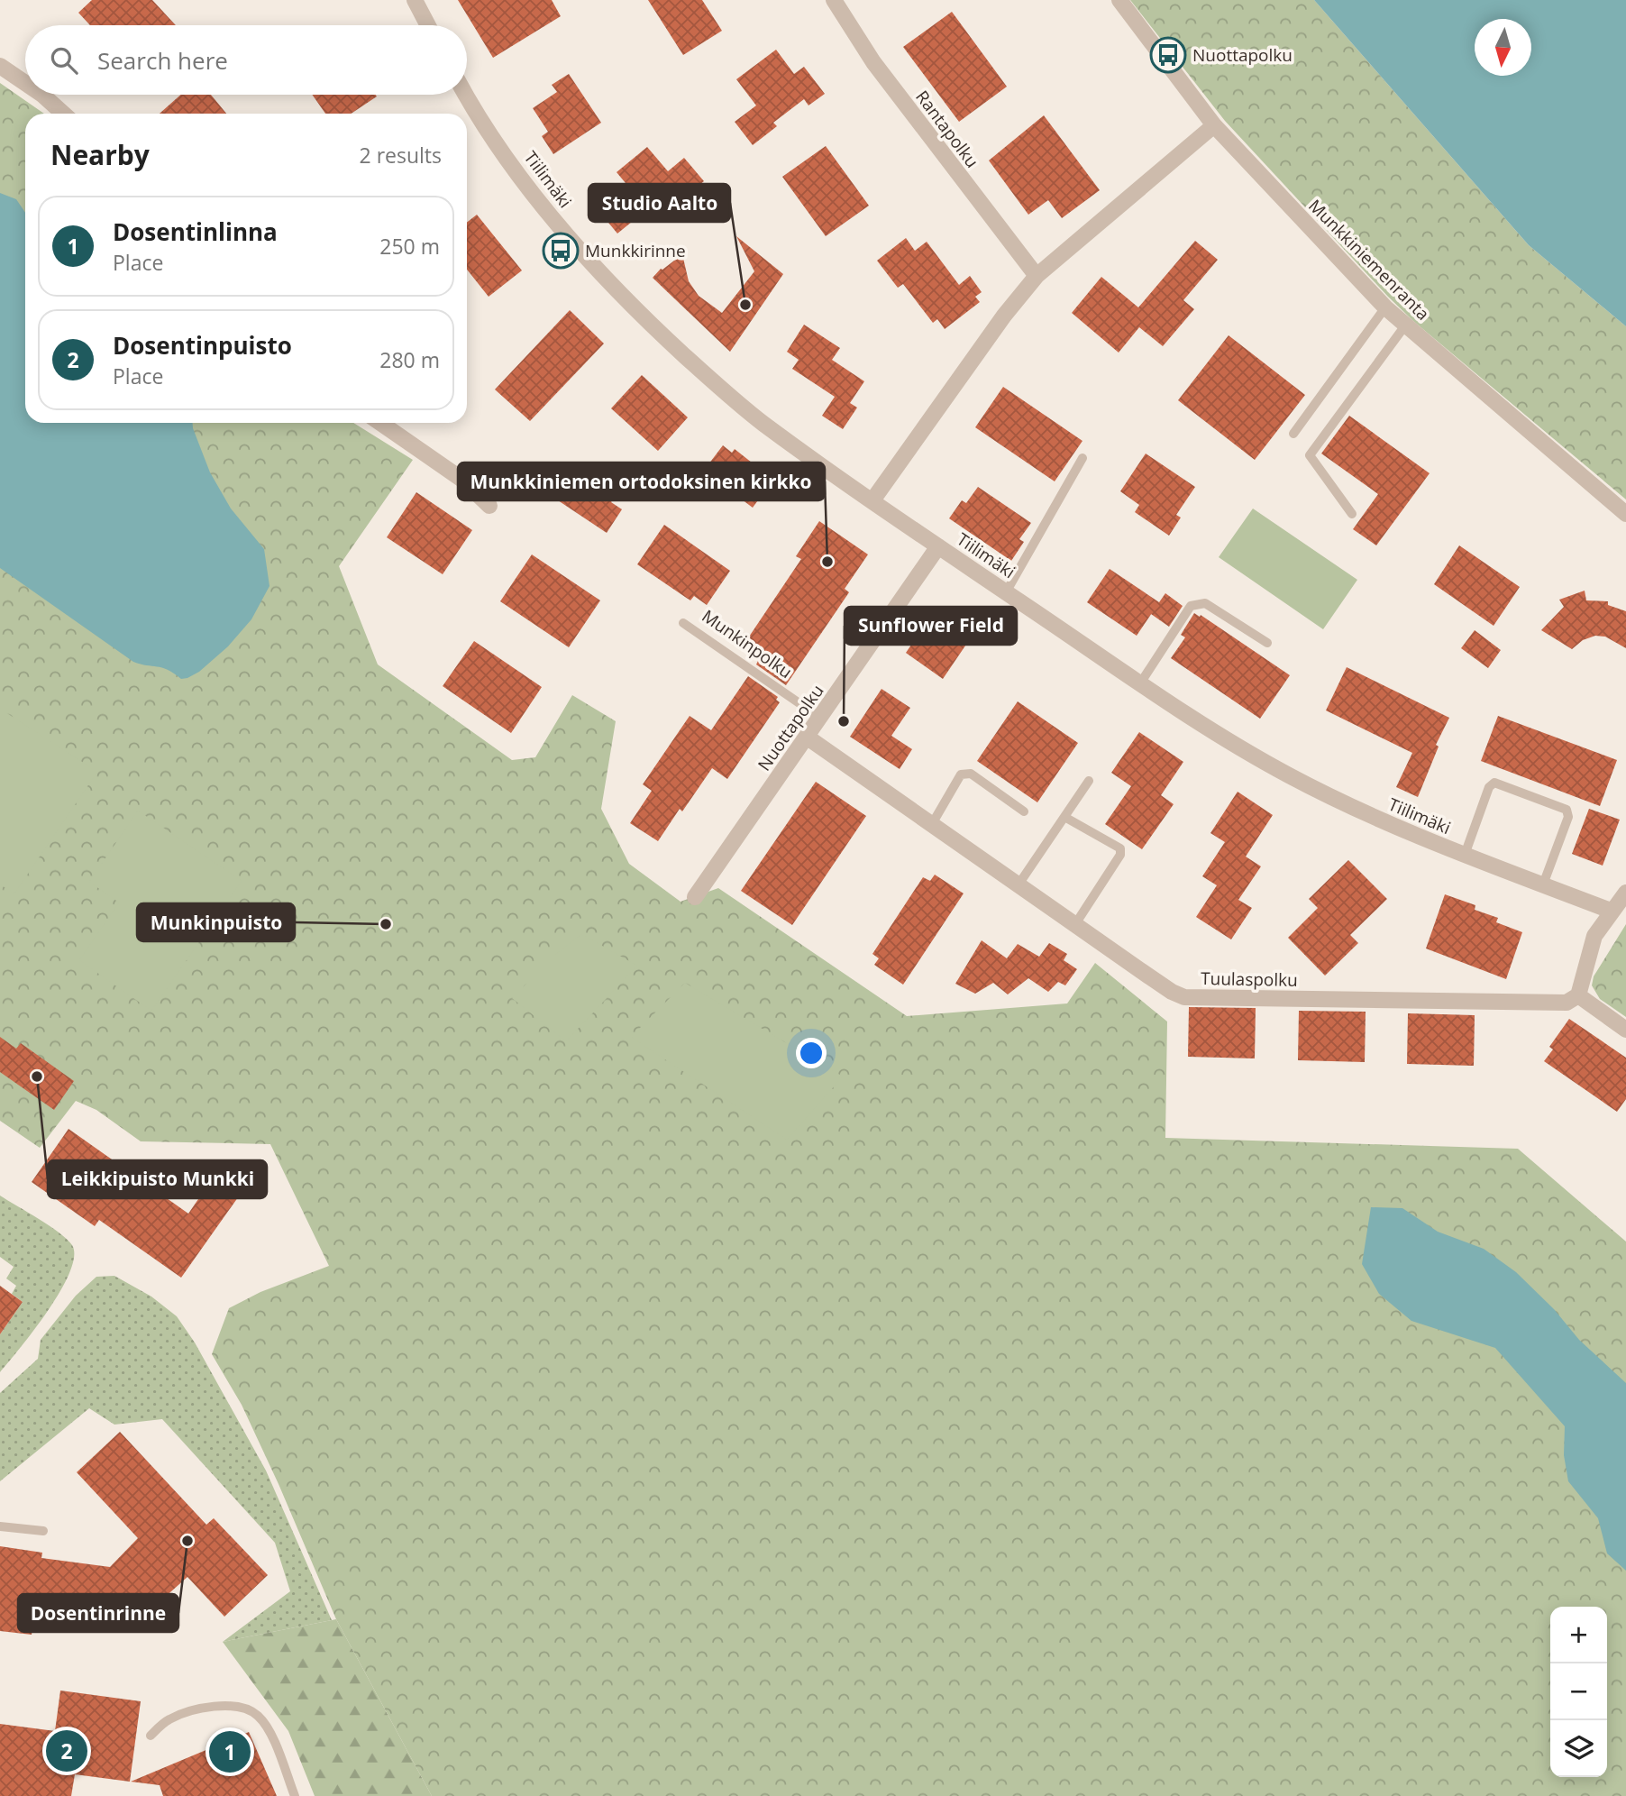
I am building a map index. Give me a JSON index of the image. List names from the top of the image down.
{
  "streets": {
    "street": [
      "Rantapolku",
      "Tiilimäki",
      "Munkkiniemenranta",
      "Nuottapolku",
      "Tuulaspolku"
    ],
    "lane": ["Munkinpolku"]
  },
  "crossings": [
    ["Tiilimäki", "Nuottapolku"],
    ["Munkinpolku", "Nuottapolku"],
    ["Nuottapolku", "Tuulaspolku"]
  ],
  "places": {
    "bus stop": ["Nuottapolku", "Munkkirinne"],
    "other": [
      "Studio Aalto",
      "Munkkiniemen ortodoksinen kirkko",
      "Sunflower Field",
      "Munkinpuisto",
      "Leikkipuisto Munkki",
      "Dosentinrinne"
    ]
  },
  "north": "bottom",
  "page": {
    "search": "Search here",
    "heading": ["Nearby", "2 results"],
    "list": [
      {
        "mark": "1",
        "name": "Dosentinlinna",
        "note": "Place",
        "value": "250 m"
      },
      {
        "mark": "2",
        "name": "Dosentinpuisto",
        "note": "Place",
        "value": "280 m"
      }
    ],
    "map_buttons": ["+", "−"],
    "pins": ["2", "1"]
  }
}
